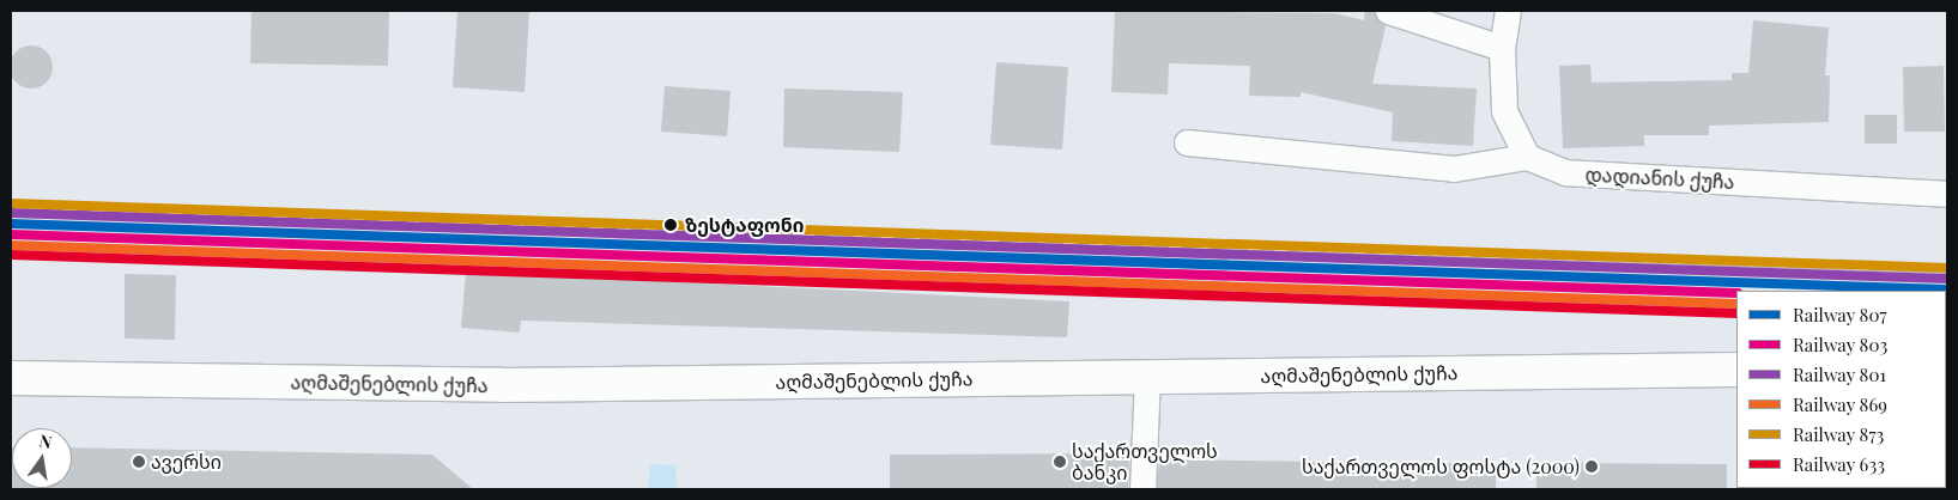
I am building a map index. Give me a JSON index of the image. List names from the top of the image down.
{
  "streets": {
    "main road": ["აღმაშენებლის ქუჩა"],
    "street": ["დადიანის ქუჩა"]
  },
  "places": [
    "ზესტაფონი",
    "ავერსი",
    "საქართველოს ბანკი",
    "საქართველოს ფოსტა (2000)"
  ],
  "lines": [
    "rail line 873",
    "rail line 801",
    "rail line 807",
    "rail line 803",
    "rail line 869",
    "rail line 633"
  ],
  "legend": [
    "Railway 807",
    "Railway 803",
    "Railway 801",
    "Railway 869",
    "Railway 873",
    "Railway 633"
  ],
  "north": "top"
}
